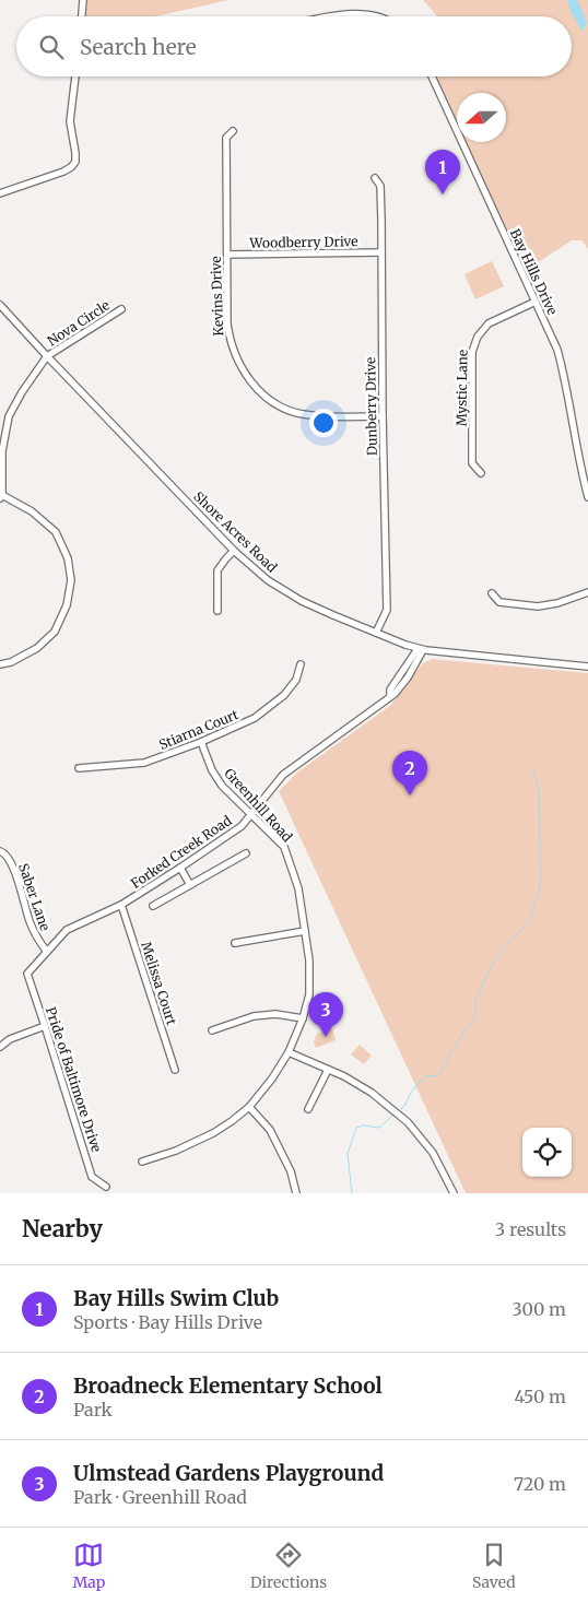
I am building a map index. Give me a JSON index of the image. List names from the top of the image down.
{
  "streets": {
    "street": [
      "Woodberry Drive",
      "Bay Hills Drive",
      "Kevins Drive",
      "Nova Circle",
      "Mystic Lane",
      "Dunberry Drive",
      "Shore Acres Road",
      "Stiarna Court",
      "Greenhill Road",
      "Forked Creek Road",
      "Saber Lane",
      "Melissa Court",
      "Pride of Baltimore Drive"
    ]
  },
  "crossings": [
    ["Woodberry Drive", "Kevins Drive"],
    ["Woodberry Drive", "Dunberry Drive"],
    ["Bay Hills Drive", "Mystic Lane"],
    ["Kevins Drive", "Dunberry Drive"],
    ["Nova Circle", "Shore Acres Road"],
    ["Dunberry Drive", "Shore Acres Road"],
    ["Shore Acres Road", "Forked Creek Road"],
    ["Stiarna Court", "Greenhill Road"],
    ["Greenhill Road", "Forked Creek Road"],
    ["Forked Creek Road", "Saber Lane"],
    ["Forked Creek Road", "Melissa Court"],
    ["Forked Creek Road", "Pride of Baltimore Drive"]
  ],
  "north": "left",
  "page": {
    "search": "Search here",
    "pins": ["1", "2", "3"],
    "heading": ["Nearby", "3 results"],
    "list": [
      {
        "mark": "1",
        "name": "Bay Hills Swim Club",
        "note": "Sports · Bay Hills Drive",
        "value": "300 m"
      },
      {
        "mark": "2",
        "name": "Broadneck Elementary School",
        "note": "Park",
        "value": "450 m"
      },
      {
        "mark": "3",
        "name": "Ulmstead Gardens Playground",
        "note": "Park · Greenhill Road",
        "value": "720 m"
      }
    ],
    "nav": ["Map", "Directions", "Saved"]
  }
}
